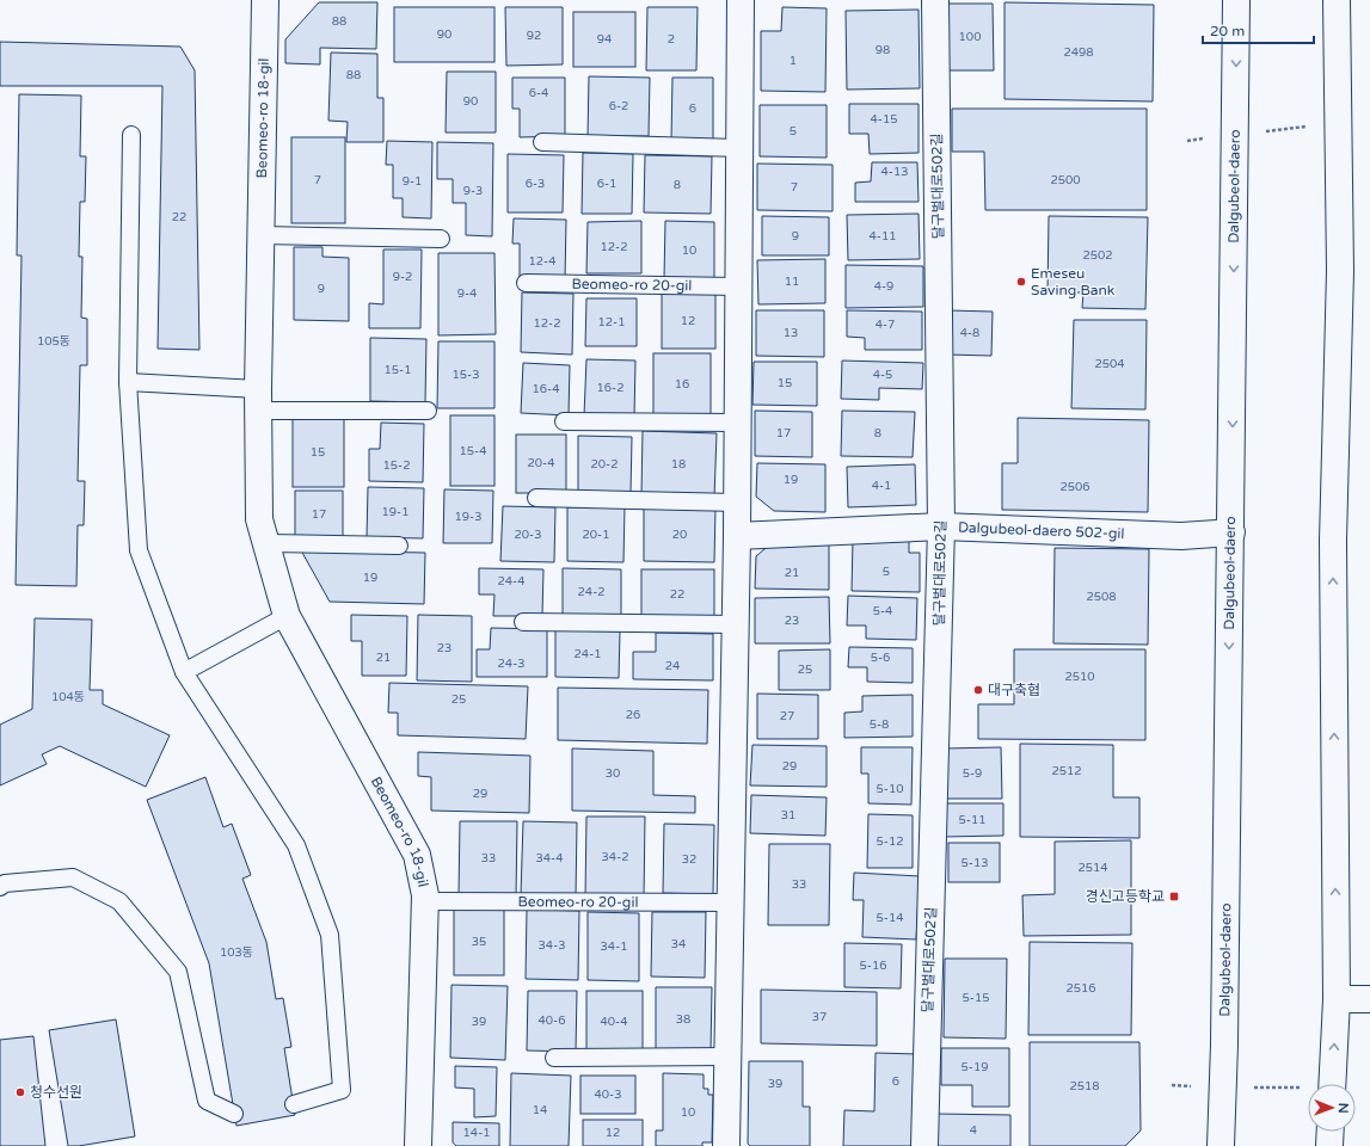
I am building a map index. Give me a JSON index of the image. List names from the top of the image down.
{
  "streets": {
    "street": [
      "Beomeo-ro 18-gil",
      "달구벌대로502길",
      "Dalgubeol-daero",
      "Dalgubeol-daero 502-gil"
    ],
    "lane": ["Beomeo-ro 20-gil"]
  },
  "crossings": [
    ["Beomeo-ro 18-gil", "Beomeo-ro 20-gil"],
    ["달구벌대로502길", "Dalgubeol-daero 502-gil"],
    ["Dalgubeol-daero", "Dalgubeol-daero 502-gil"]
  ],
  "places": {
    "other": ["Emeseu Saving Bank", "대구축협", "청수선원"],
    "transit": ["경신고등학교"]
  },
  "house_numbers": [
    "88",
    "90",
    "92",
    "100",
    "94",
    "2",
    "98",
    "2498",
    "1",
    "88",
    "6-4",
    "90",
    "6-2",
    "6",
    "4-15",
    "5",
    "4-13",
    "7",
    "2500",
    "9-1",
    "6-3",
    "6-1",
    "8",
    "7",
    "9-3",
    "22",
    "9",
    "4-11",
    "12-2",
    "10",
    "2502",
    "12-4",
    "9-2",
    "11",
    "4-9",
    "9",
    "9-4",
    "12",
    "12-1",
    "12-2",
    "4-7",
    "13",
    "4-8",
    "105동",
    "2504",
    "15-1",
    "15-3",
    "4-5",
    "15",
    "16",
    "16-2",
    "16-4",
    "17",
    "8",
    "15-4",
    "15",
    "20-4",
    "20-2",
    "18",
    "15-2",
    "19",
    "4-1",
    "2506",
    "19-1",
    "17",
    "19-3",
    "20-3",
    "20-1",
    "20",
    "5",
    "21",
    "19",
    "24-4",
    "24-2",
    "22",
    "2508",
    "5-4",
    "23",
    "23",
    "24-1",
    "21",
    "5-6",
    "24-3",
    "24",
    "25",
    "2510",
    "104동",
    "25",
    "26",
    "27",
    "5-8",
    "29",
    "2512",
    "30",
    "5-9",
    "5-10",
    "29",
    "31",
    "5-11",
    "5-12",
    "34-2",
    "33",
    "34-4",
    "32",
    "5-13",
    "2514",
    "33",
    "5-14",
    "35",
    "34",
    "34-3",
    "34-1",
    "103동",
    "5-16",
    "2516",
    "5-15",
    "37",
    "38",
    "40-6",
    "39",
    "40-4",
    "5-19",
    "6",
    "39",
    "2518",
    "40-3",
    "14",
    "10",
    "4",
    "14-1",
    "12"
  ],
  "scale_bar": "20 m",
  "north": "right"
}
